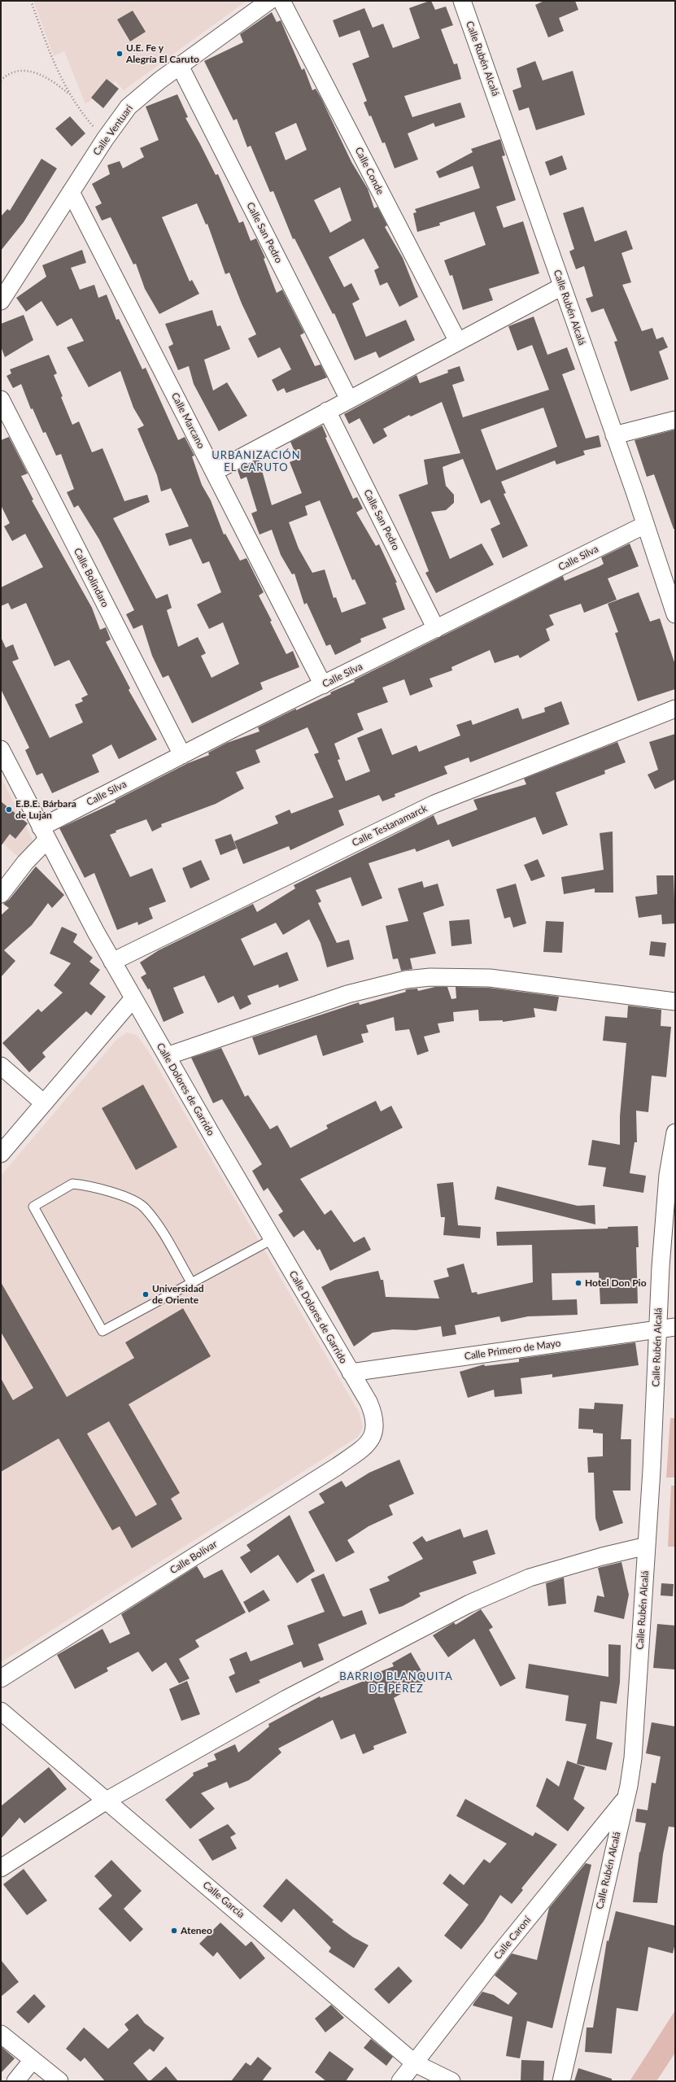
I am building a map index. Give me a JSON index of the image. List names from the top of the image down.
{
  "streets": {
    "street": [
      "Calle Rubén Alcalá",
      "Calle Ventuari",
      "Calle Conde",
      "Calle San Pedro",
      "Calle Marcano",
      "Calle Silva",
      "Calle Bolindaro",
      "Calle Testanamarck",
      "Calle Dolores de Garrido",
      "Calle Primero de Mayo",
      "Calle Bolívar",
      "Calle García",
      "Calle Caroní"
    ]
  },
  "crossings": [
    ["Calle Rubén Alcalá", "Calle Silva"],
    ["Calle Rubén Alcalá", "Calle Primero de Mayo"],
    ["Calle Rubén Alcalá", "Calle Caroní"],
    ["Calle Ventuari", "Calle San Pedro"],
    ["Calle Ventuari", "Calle Marcano"],
    ["Calle San Pedro", "Calle Silva"],
    ["Calle Marcano", "Calle Silva"],
    ["Calle Silva", "Calle Bolindaro"],
    ["Calle Silva", "Calle Dolores de Garrido"],
    ["Calle Testanamarck", "Calle Dolores de Garrido"],
    ["Calle Dolores de Garrido", "Calle Primero de Mayo"],
    ["Calle Dolores de Garrido", "Calle Bolívar"],
    ["Calle García", "Calle Caroní"]
  ],
  "districts": ["URBANIZACIÓN EL CARUTO", "BARRIO BLANQUITA DE PÉREZ"],
  "places": [
    "U.E. Fe y Alegría El Caruto",
    "E.B.E. Bárbara de Luján",
    "Hotel Don Pio",
    "Universidad de Oriente",
    "Ateneo"
  ]
}
